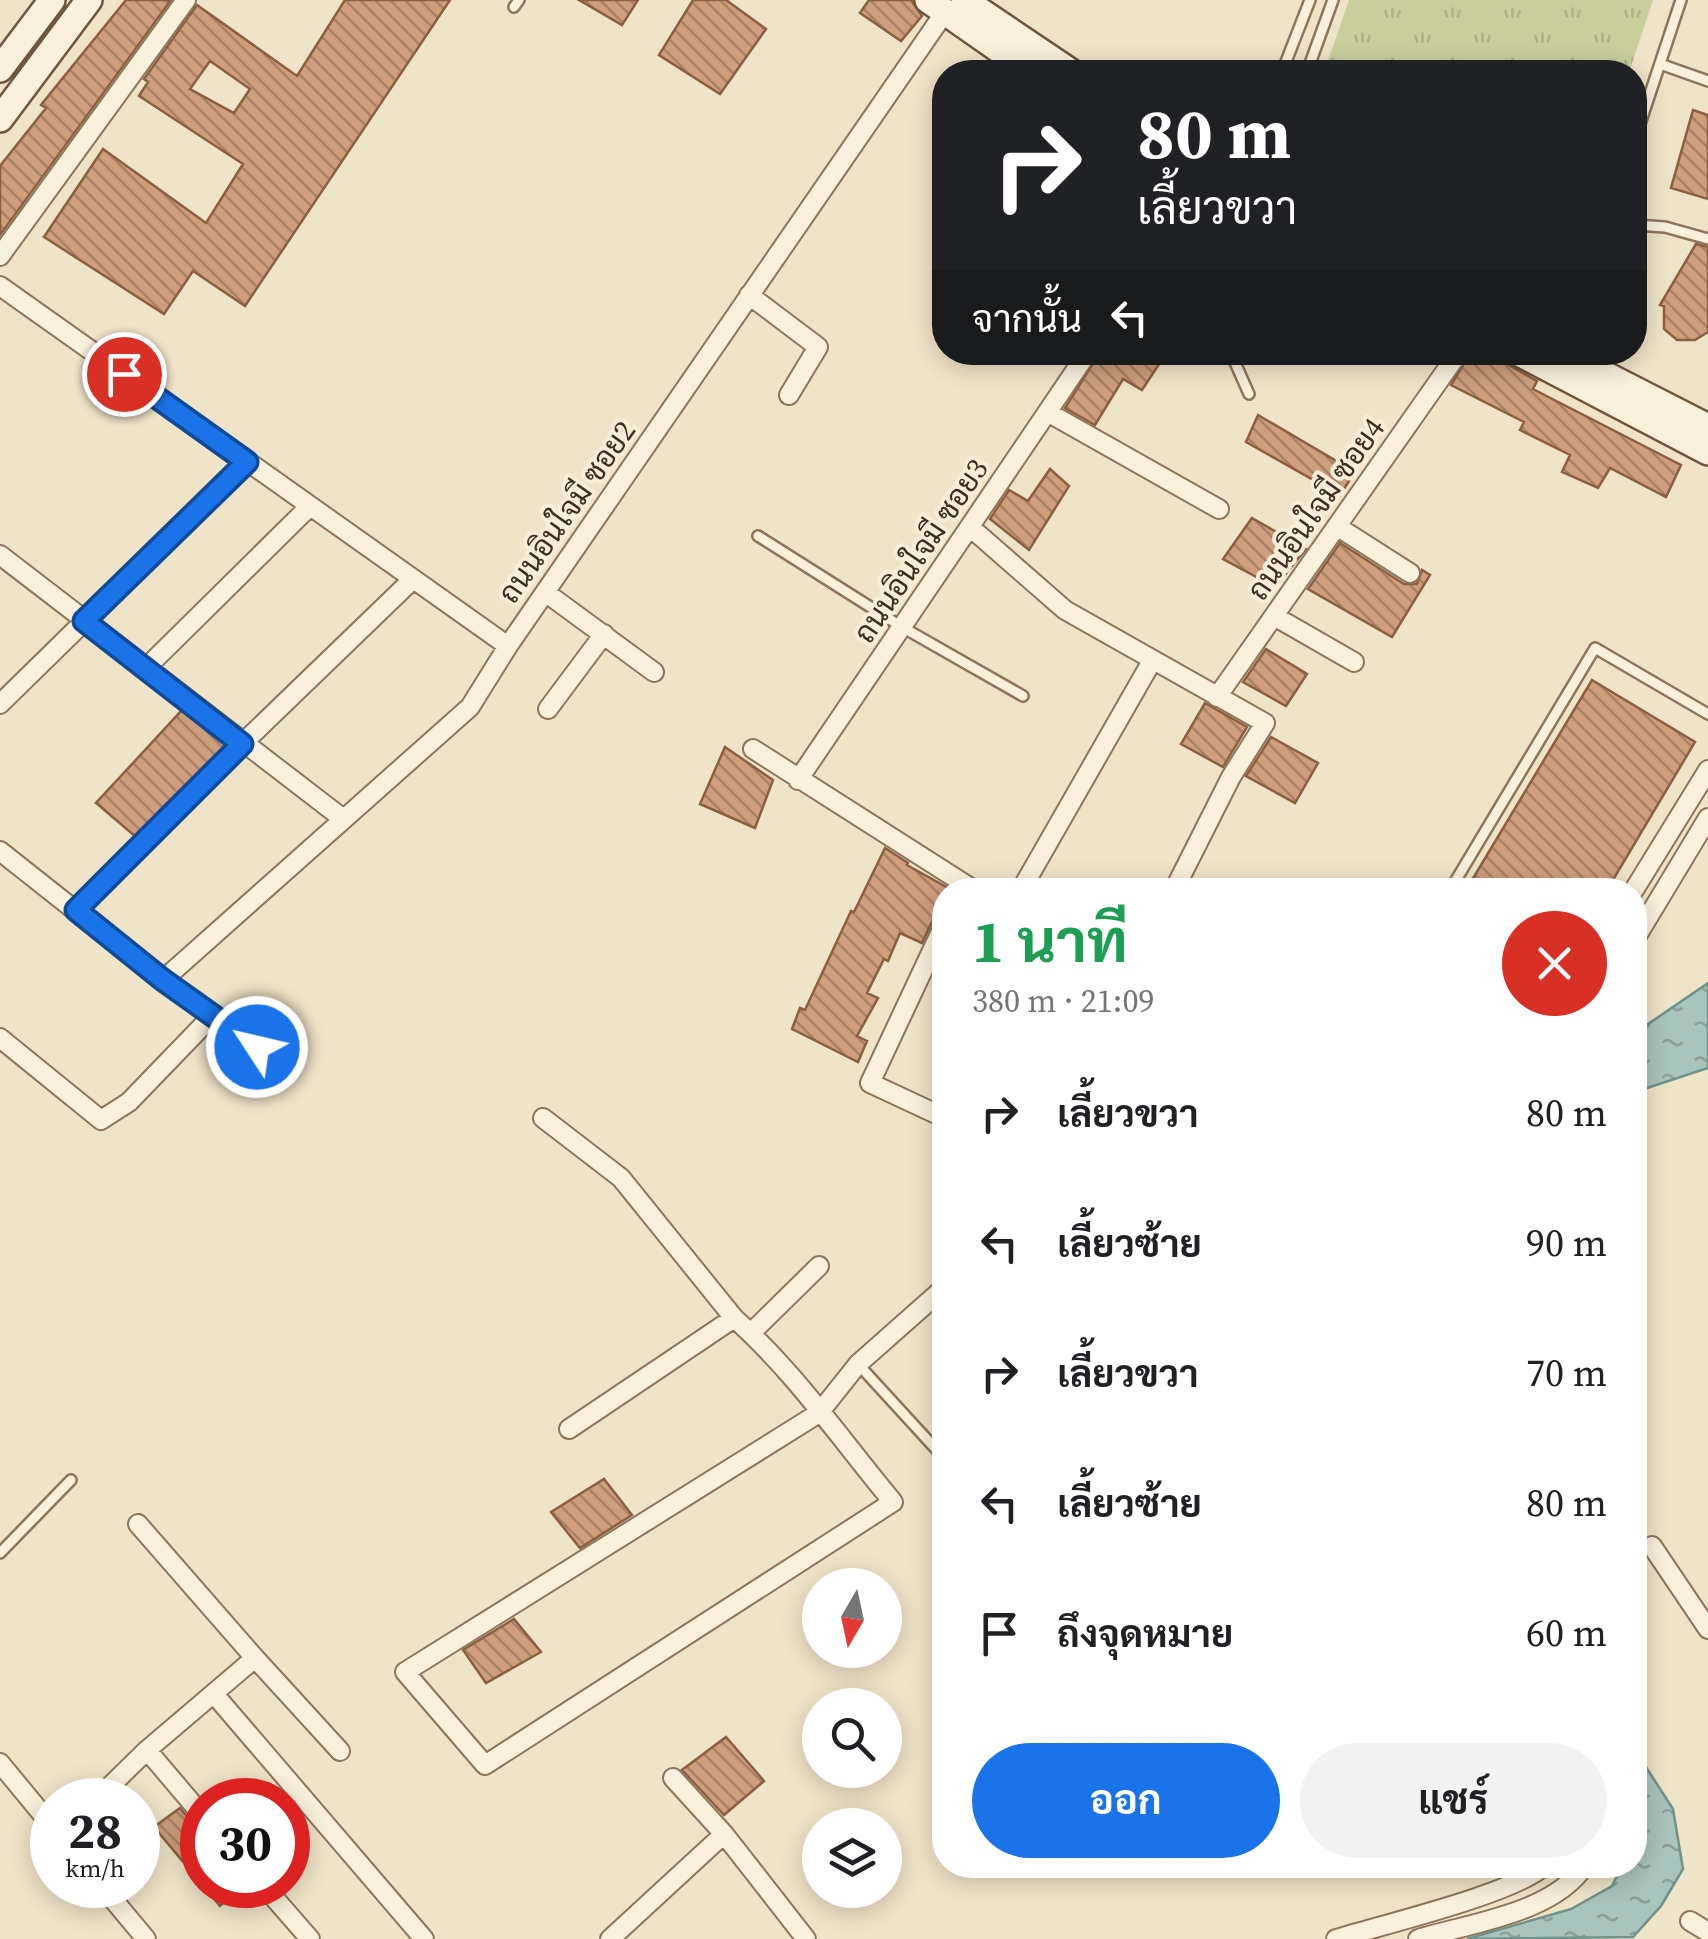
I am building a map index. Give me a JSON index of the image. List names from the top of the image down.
{
  "streets": {
    "street": ["ถนนอินใจมี ซอย4", "ถนนอินใจมี ซอย2", "ถนนอินใจมี ซอย3"]
  },
  "north": "bottom",
  "page": {
    "turn": ["80 m", "เลี้ยวขวา"],
    "then": "จากนั้น",
    "heading": ["1 นาที", "380 m · 21:09"],
    "list": [
      {
        "name": "เลี้ยวขวา",
        "value": "80 m"
      },
      {
        "name": "เลี้ยวซ้าย",
        "value": "90 m"
      },
      {
        "name": "เลี้ยวขวา",
        "value": "70 m"
      },
      {
        "name": "เลี้ยวซ้าย",
        "value": "80 m"
      },
      {
        "name": "ถึงจุดหมาย",
        "value": "60 m"
      }
    ],
    "buttons": ["ออก", "แชร์"],
    "speed": "28 km/h",
    "limit": "30"
  }
}
